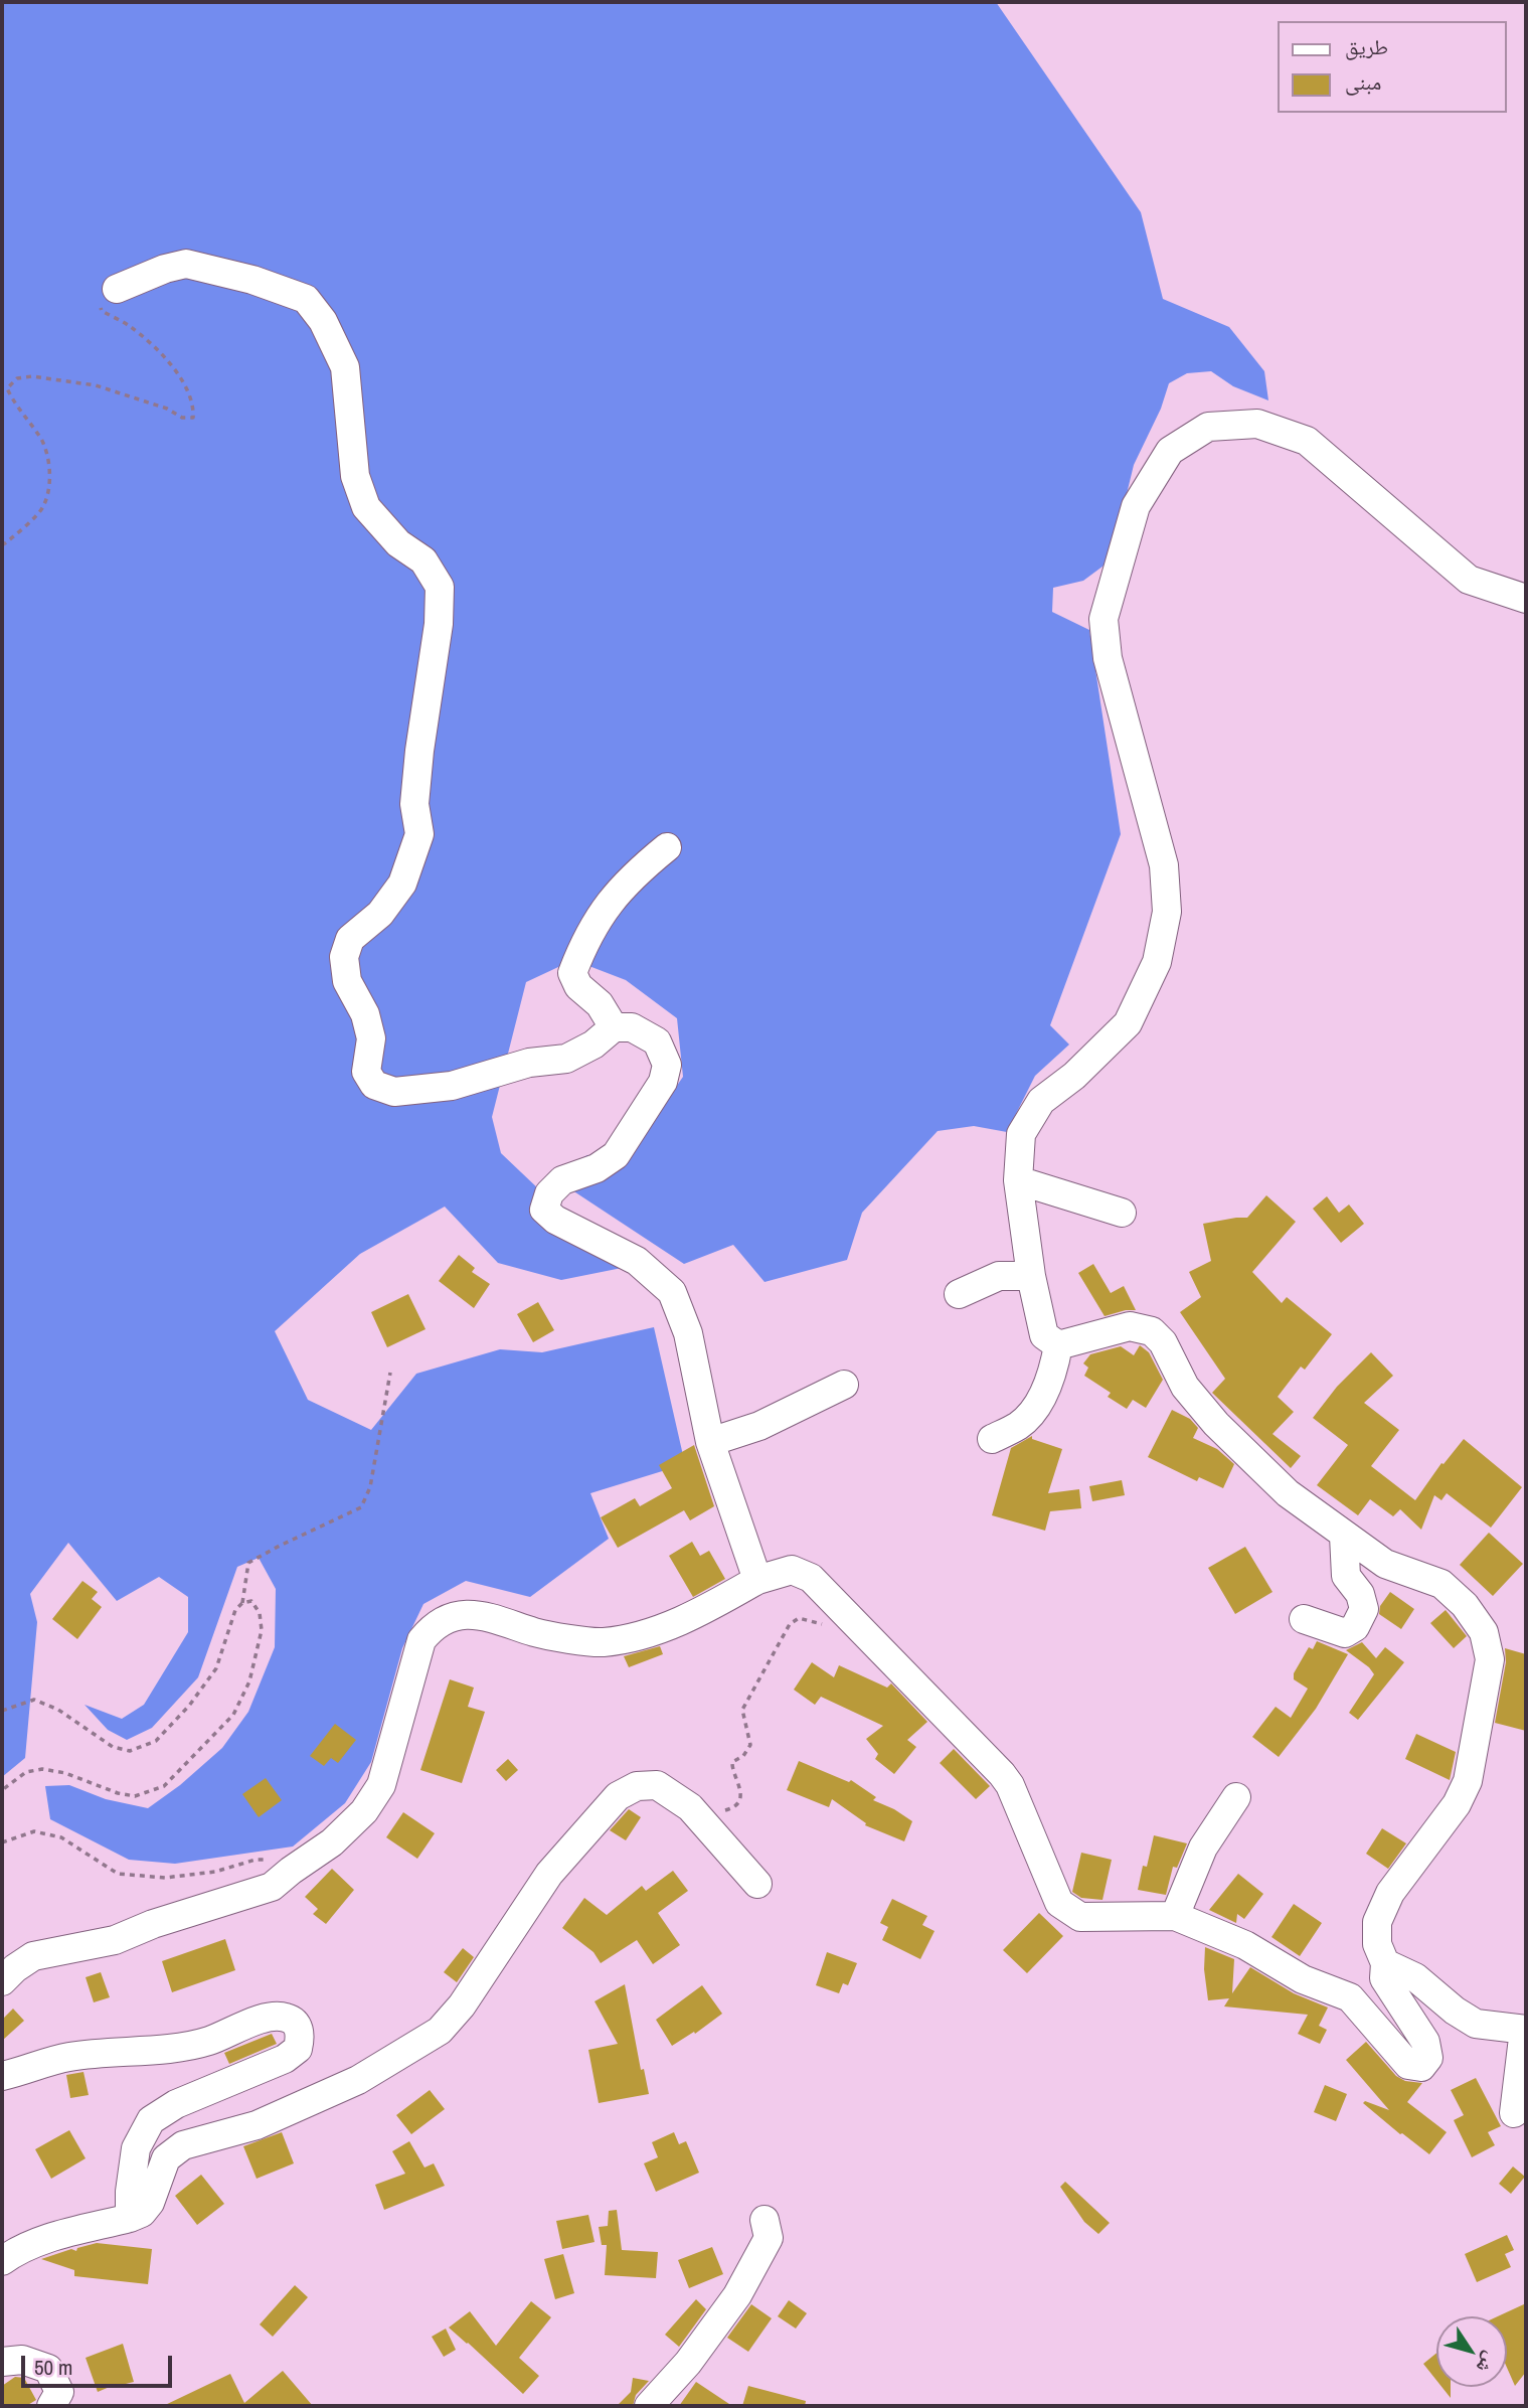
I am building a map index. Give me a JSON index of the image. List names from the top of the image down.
{
  "legend": ["طريق", "مبنى"],
  "scale_bar": "50 m",
  "north": "bottom right"
}
